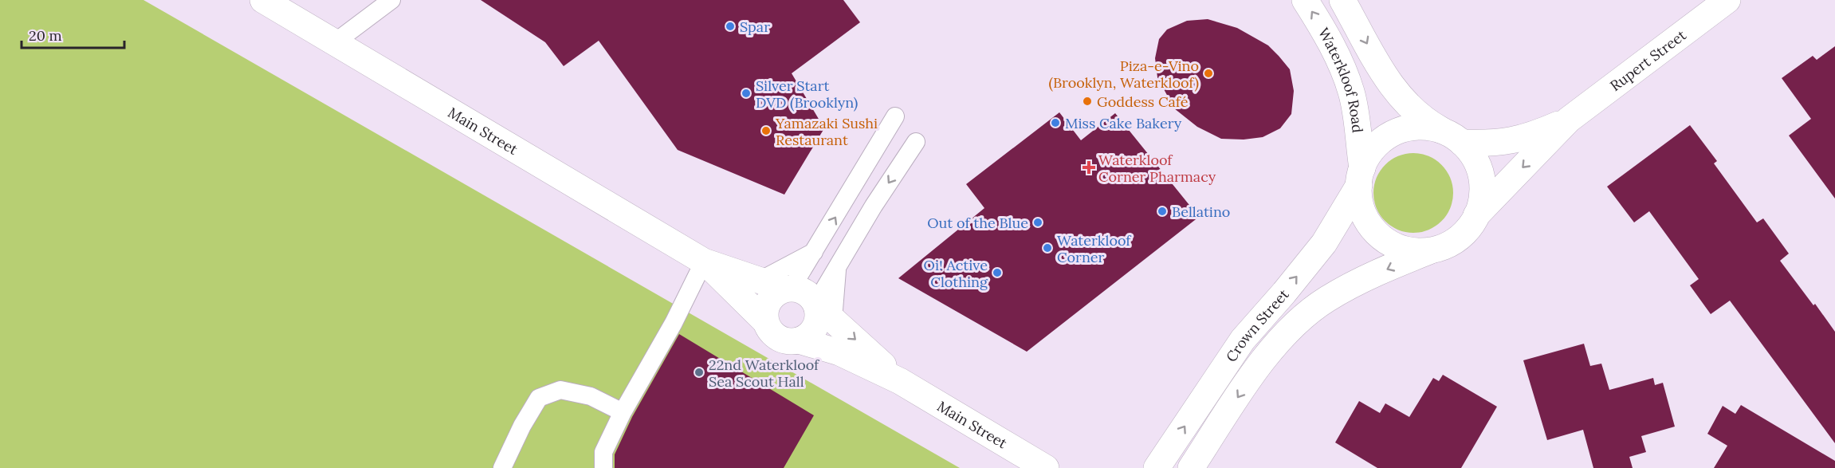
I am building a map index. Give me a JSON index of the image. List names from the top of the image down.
{
  "streets": {
    "street": [
      "Rupert Street",
      "Waterkloof Road",
      "Main Street",
      "Crown Street"
    ]
  },
  "crossings": [
    ["Rupert Street", "Waterkloof Road"],
    ["Rupert Street", "Crown Street"],
    ["Waterkloof Road", "Crown Street"]
  ],
  "places": {
    "other": [
      "Spar",
      "Piza-e-Vino (Brooklyn, Waterkloof)",
      "Silver Start DVD (Brooklyn)",
      "Goddess Café",
      "Miss Cake Bakery",
      "Yamazaki Sushi Restaurant",
      "Bellatino",
      "Out of the Blue",
      "Waterkloof Corner",
      "Oi! Active Clothing",
      "22nd Waterkloof Sea Scout Hall"
    ],
    "health": ["Waterkloof Corner Pharmacy"]
  },
  "scale_bar": "20 m"
}
